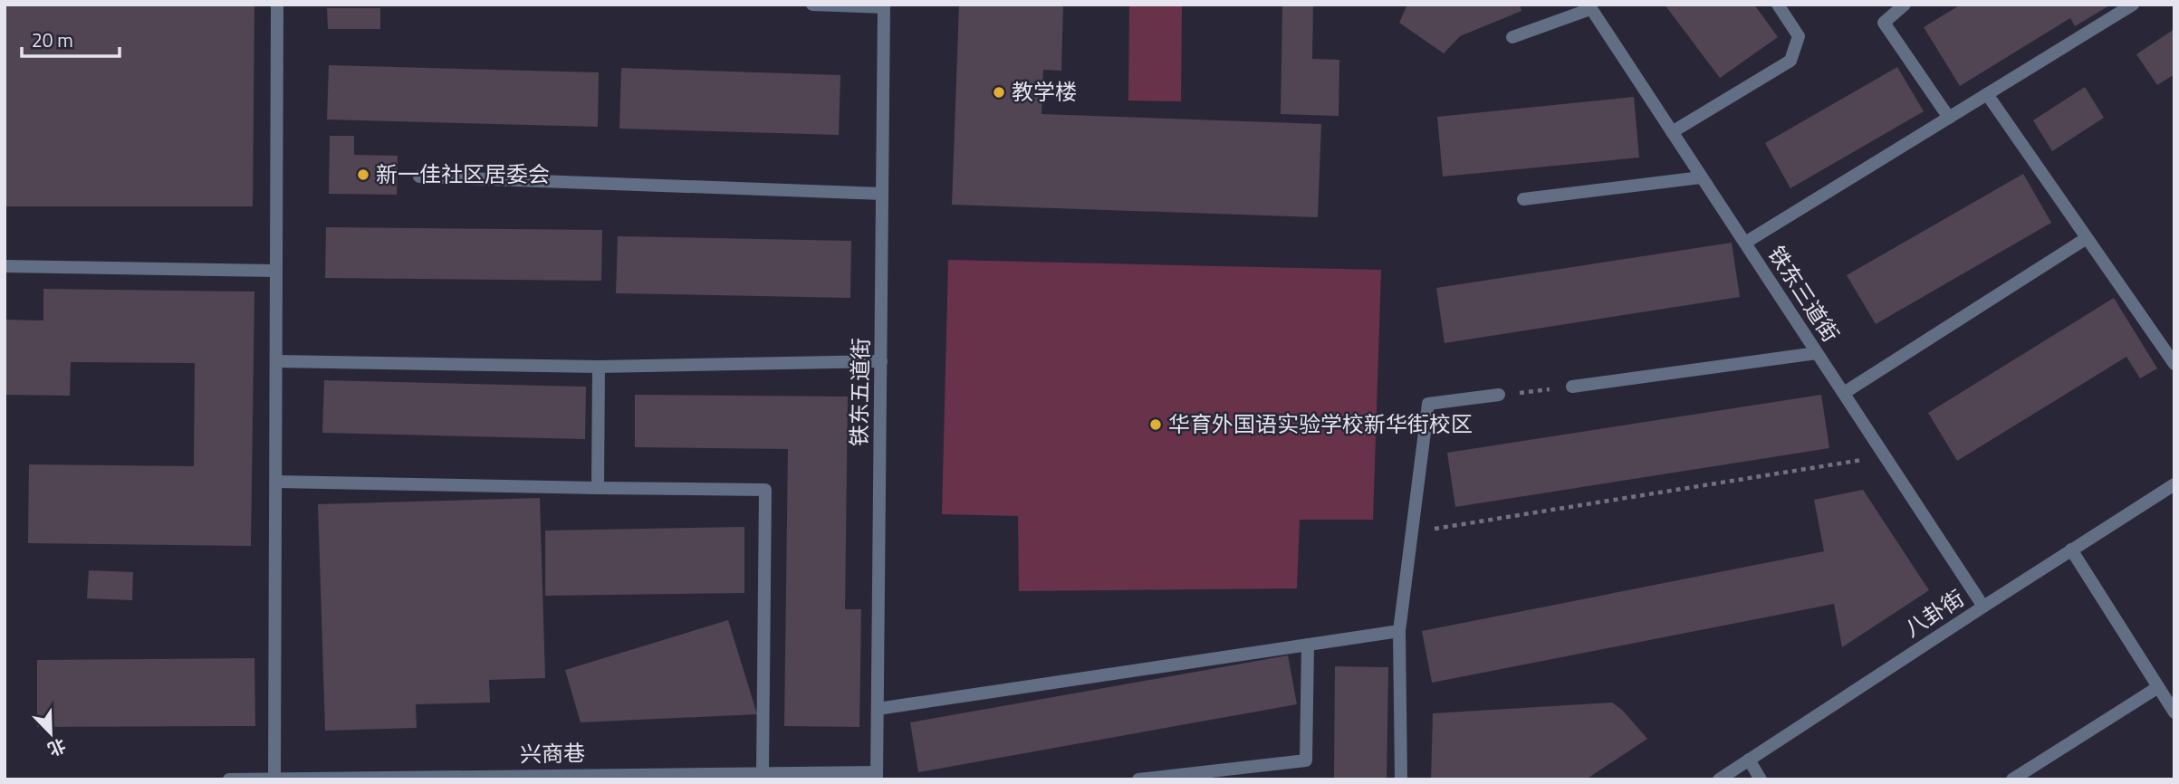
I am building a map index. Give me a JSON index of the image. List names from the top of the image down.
{
  "streets": {
    "street": [
      "铁东三道街",
      "铁东五道街",
      "八卦街",
      "兴商巷"
    ]
  },
  "crossings": [
    ["铁东三道街", "八卦街"],
    ["铁东五道街", "兴商巷"]
  ],
  "places": ["教学楼", "新一佳社区居委会", "华育外国语实验学校新华街校区"],
  "scale_bar": "20 m",
  "north": "bottom right"
}
